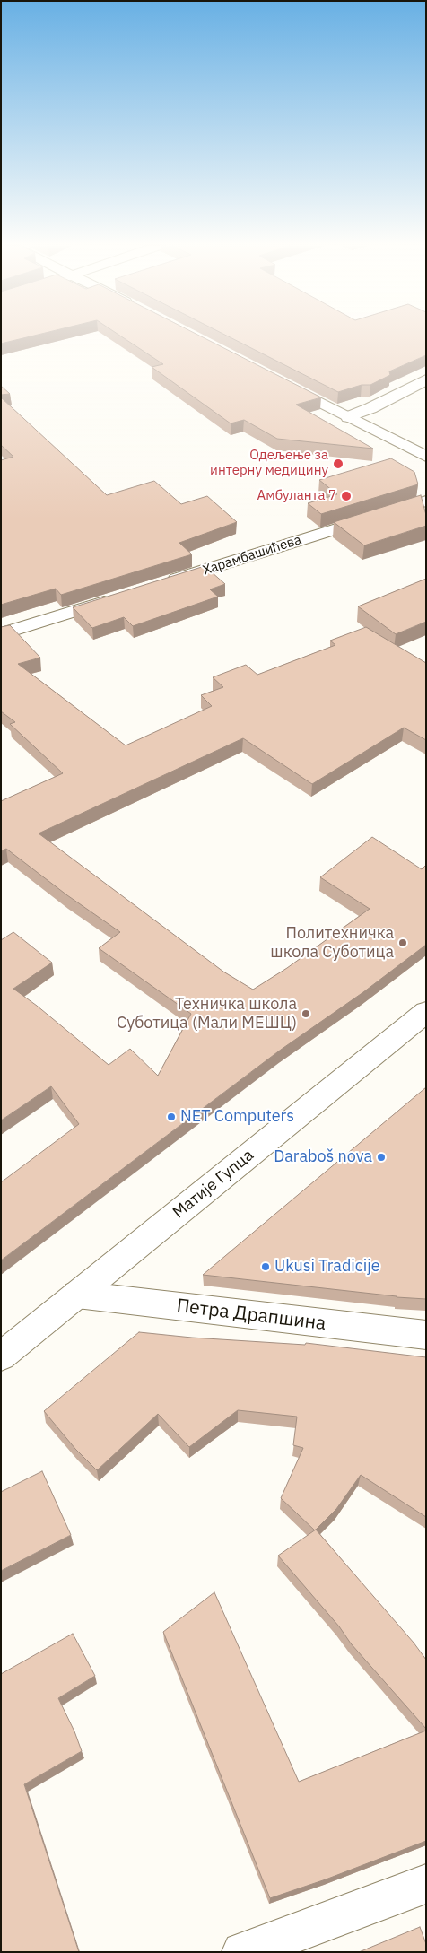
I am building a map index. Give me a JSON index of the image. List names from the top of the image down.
{
  "streets": {
    "street": ["Харамбашићева", "Матије Гупца", "Петра Драпшина"]
  },
  "crossings": [
    ["Матије Гупца", "Петра Драпшина"]
  ],
  "places": [
    "Одељење за интерну медицину",
    "Амбуланта 7",
    "Политехничка школа Суботица",
    "Техничка школа Суботица (Мали МЕШЦ)",
    "NET Computers",
    "Daraboš nova",
    "Ukusi Tradicije"
  ]
}
